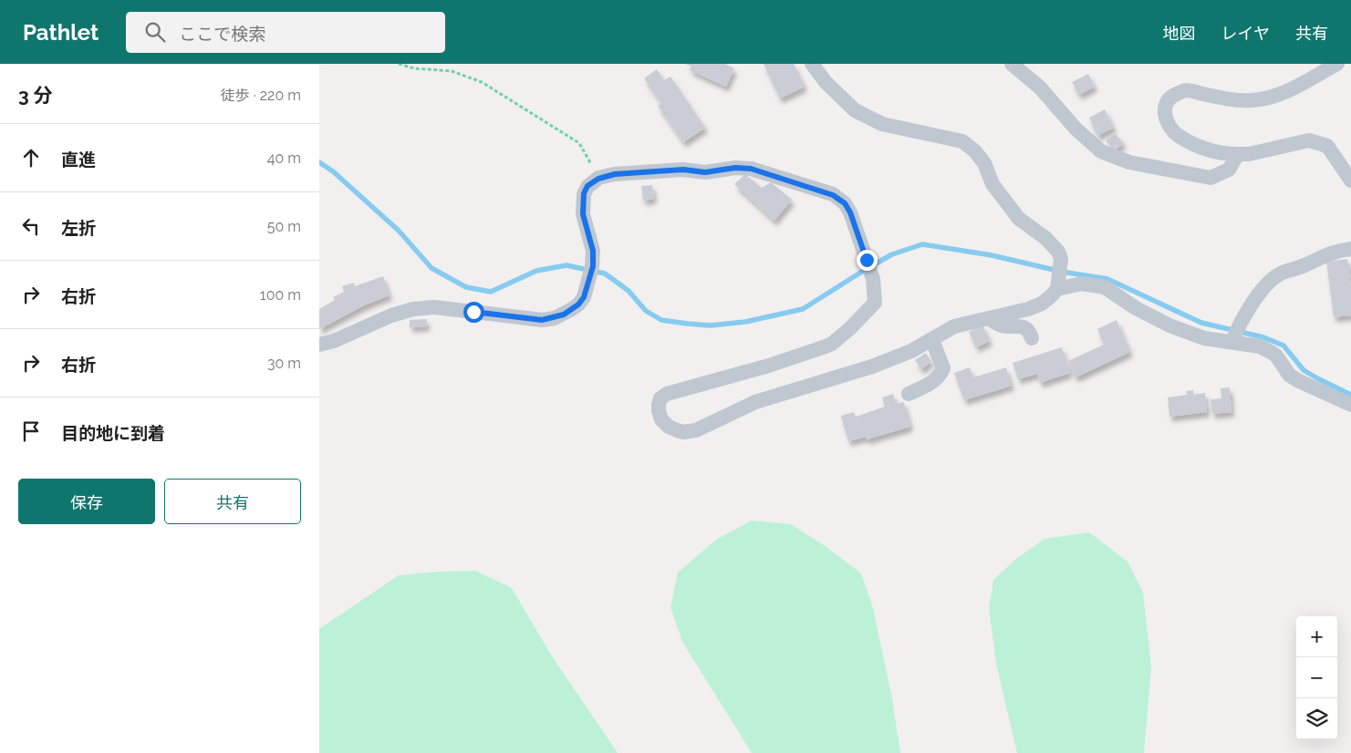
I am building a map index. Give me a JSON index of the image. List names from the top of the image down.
{
  "page": {
    "header": "Pathlet",
    "search": "ここで検索",
    "nav": ["地図", "レイヤ", "共有"],
    "heading": ["3 分", "徒歩 · 220 m"],
    "list": [
      ["直進", "40 m"],
      ["左折", "50 m"],
      ["右折", "100 m"],
      ["右折", "30 m"],
      "目的地に到着"
    ],
    "buttons": ["保存", "共有"],
    "map_buttons": ["+", "−"]
  }
}
